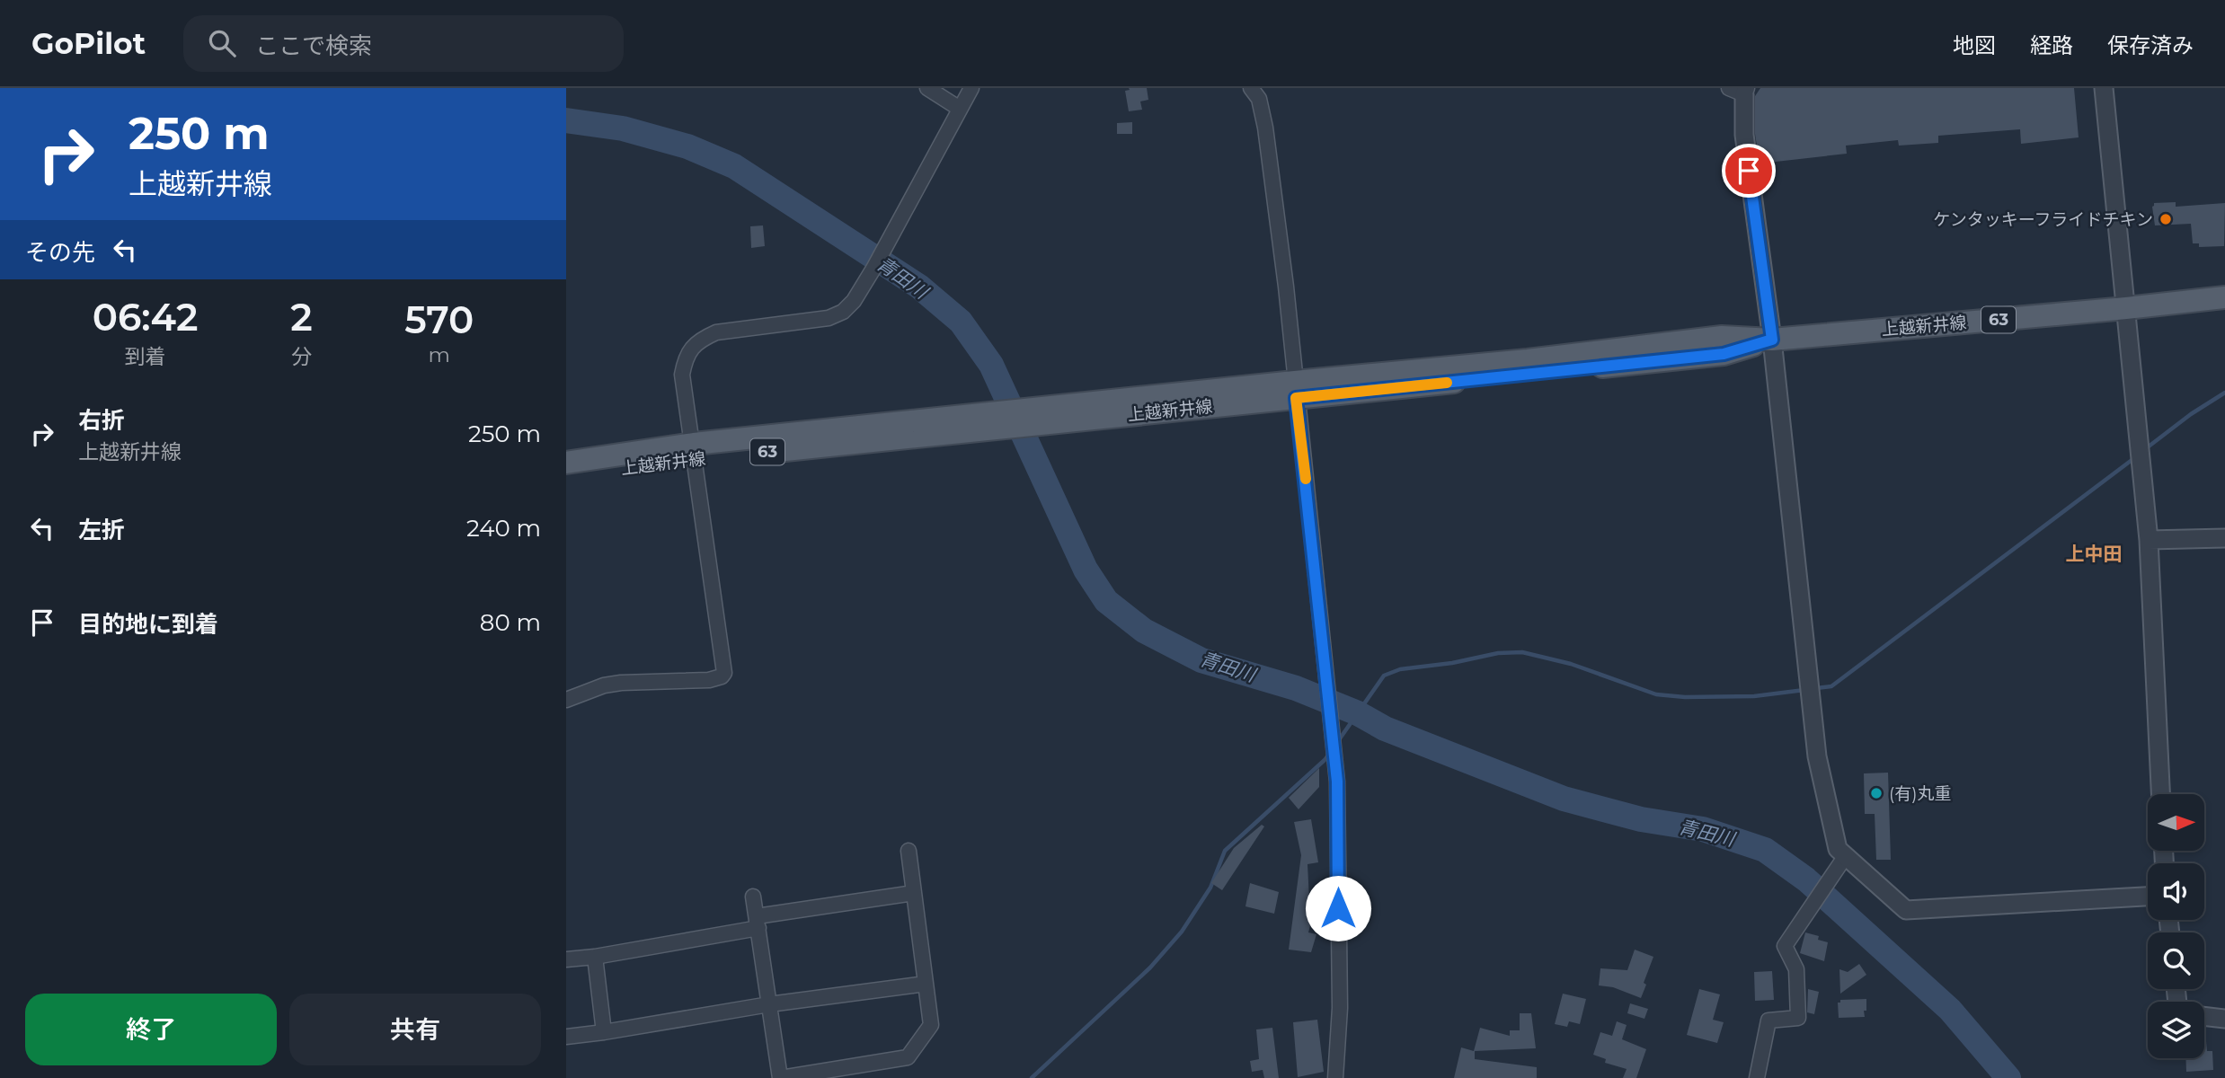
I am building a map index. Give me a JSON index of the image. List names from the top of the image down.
{
  "streets": {
    "main road": ["63", "上越新井線"]
  },
  "districts": ["上中田"],
  "water": ["青田川"],
  "places": ["ケンタッキーフライドチキン", "(有)丸重"],
  "north": "right",
  "page": {
    "header": "GoPilot",
    "search": "ここで検索",
    "nav": ["地図", "経路", "保存済み"],
    "turn": ["250 m", "上越新井線"],
    "then": "その先",
    "eta": [
      "06:42",
      "到着",
      "2",
      "分",
      "570",
      "m"
    ],
    "list": [
      {
        "name": "右折",
        "note": "上越新井線",
        "value": "250 m"
      },
      {
        "name": "左折",
        "value": "240 m"
      },
      {
        "name": "目的地に到着",
        "value": "80 m"
      }
    ],
    "buttons": ["終了", "共有"]
  }
}
